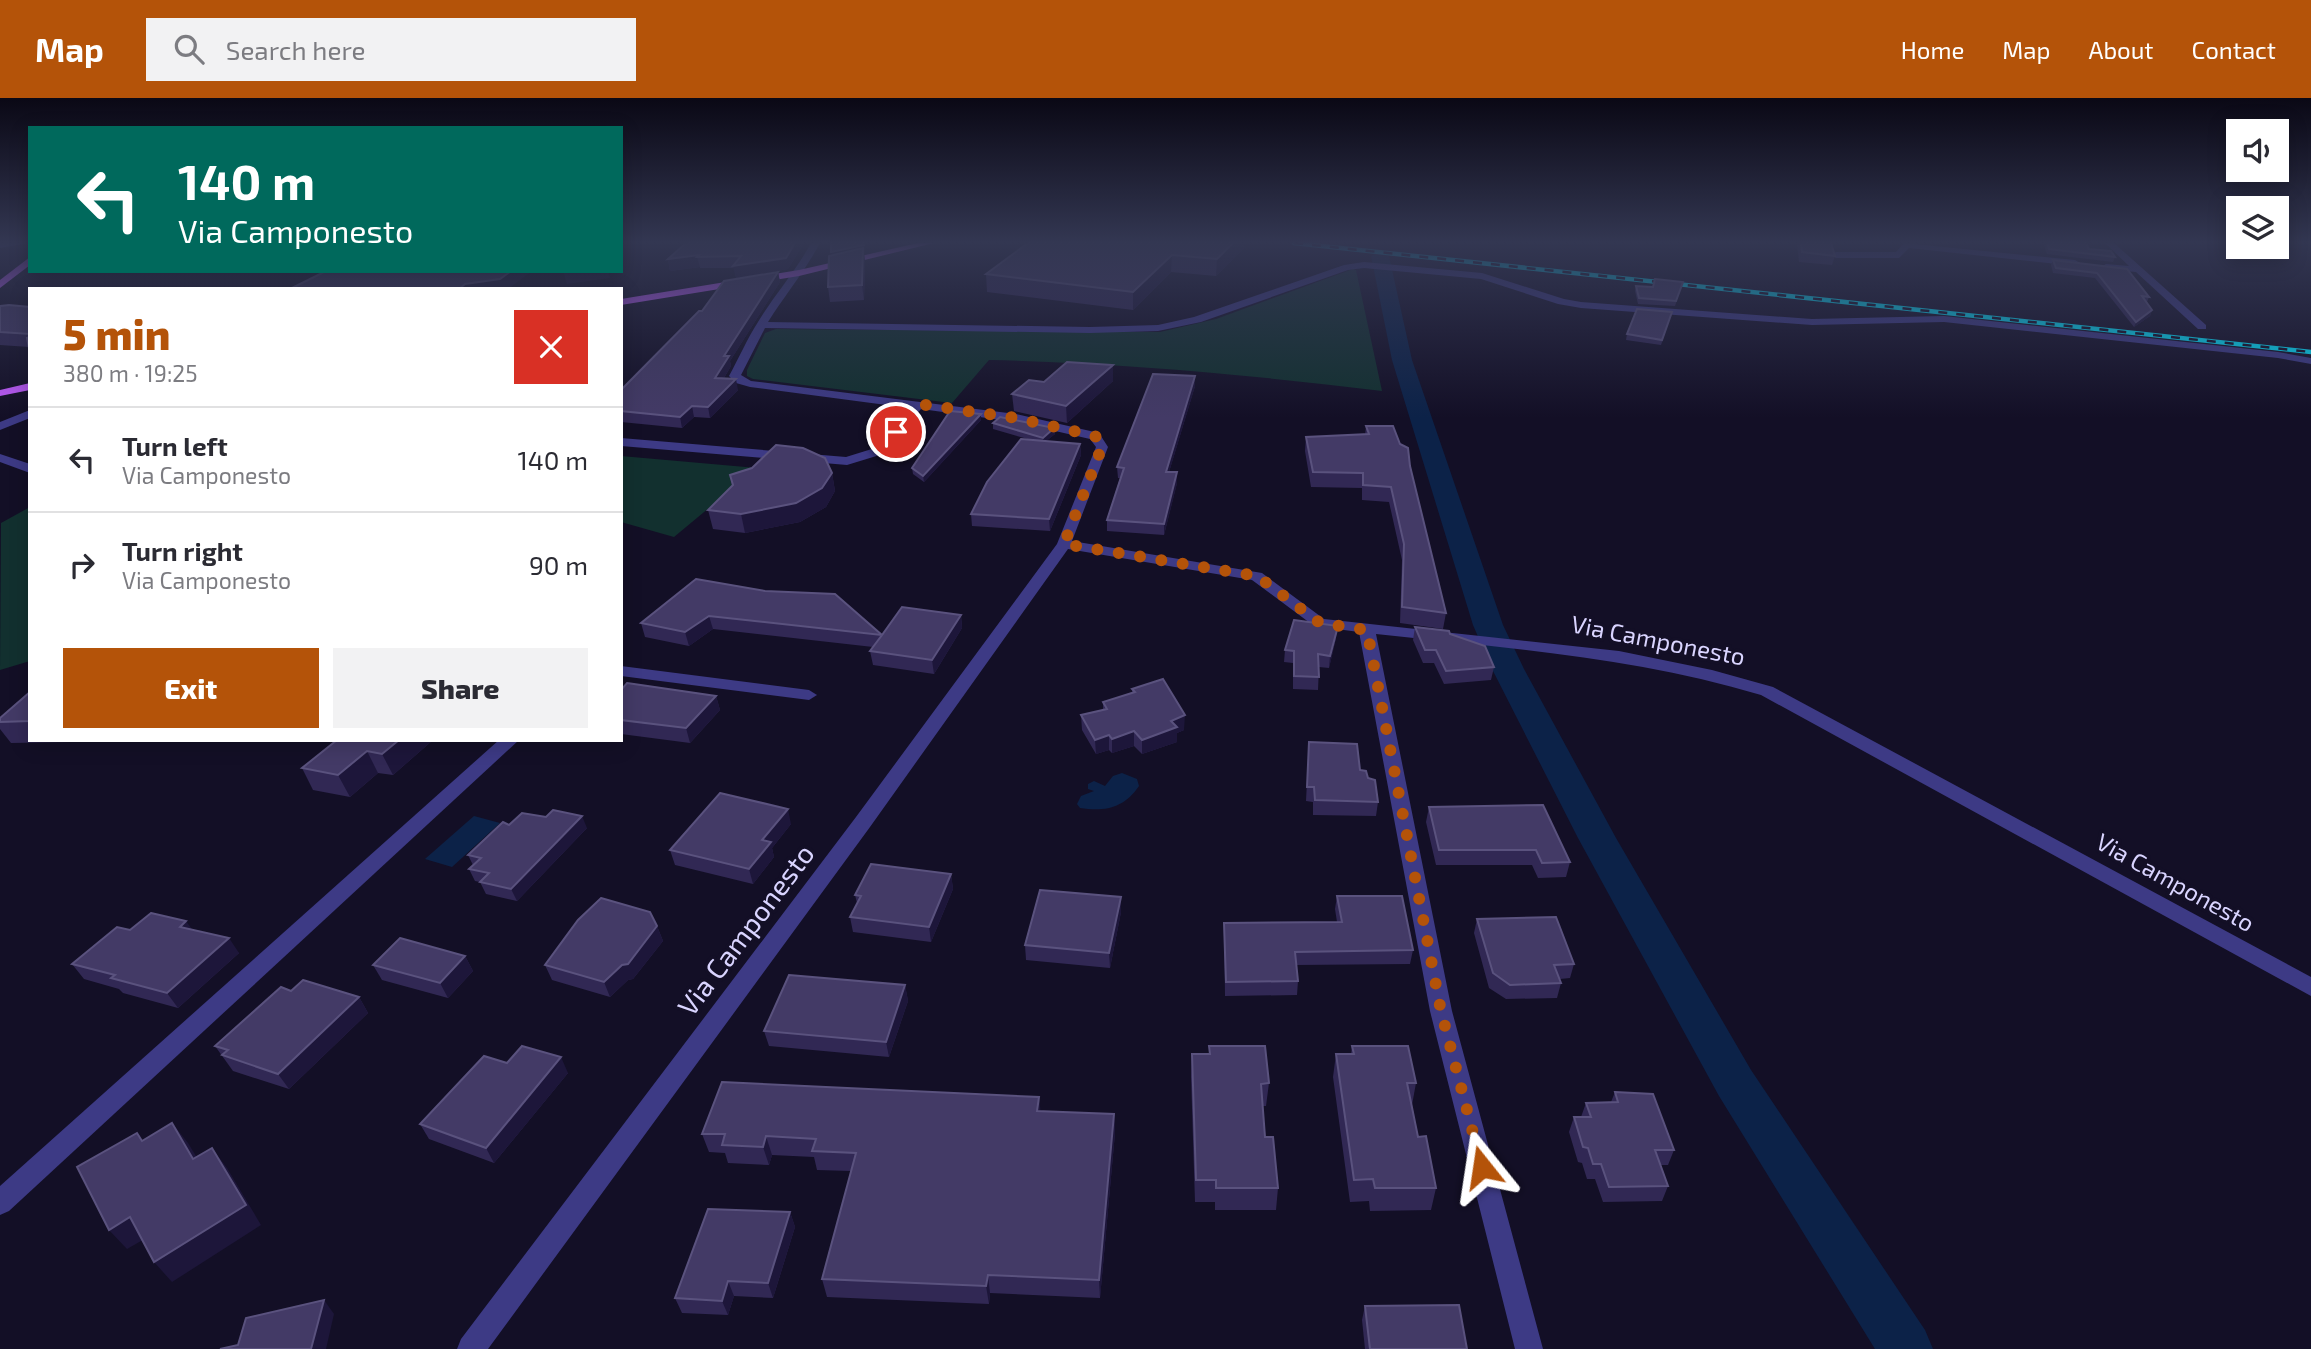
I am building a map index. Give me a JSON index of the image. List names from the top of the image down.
{
  "streets": {
    "street": ["Via Camponesto"]
  },
  "page": {
    "header": "Map",
    "search": "Search here",
    "nav": [
      "Home",
      "Map",
      "About",
      "Contact"
    ],
    "turn": ["140 m", "Via Camponesto"],
    "heading": ["5 min", "380 m · 19:25"],
    "list": [
      {
        "name": "Turn left",
        "note": "Via Camponesto",
        "value": "140 m"
      },
      {
        "name": "Turn right",
        "note": "Via Camponesto",
        "value": "90 m"
      }
    ],
    "buttons": ["Exit", "Share"]
  }
}
